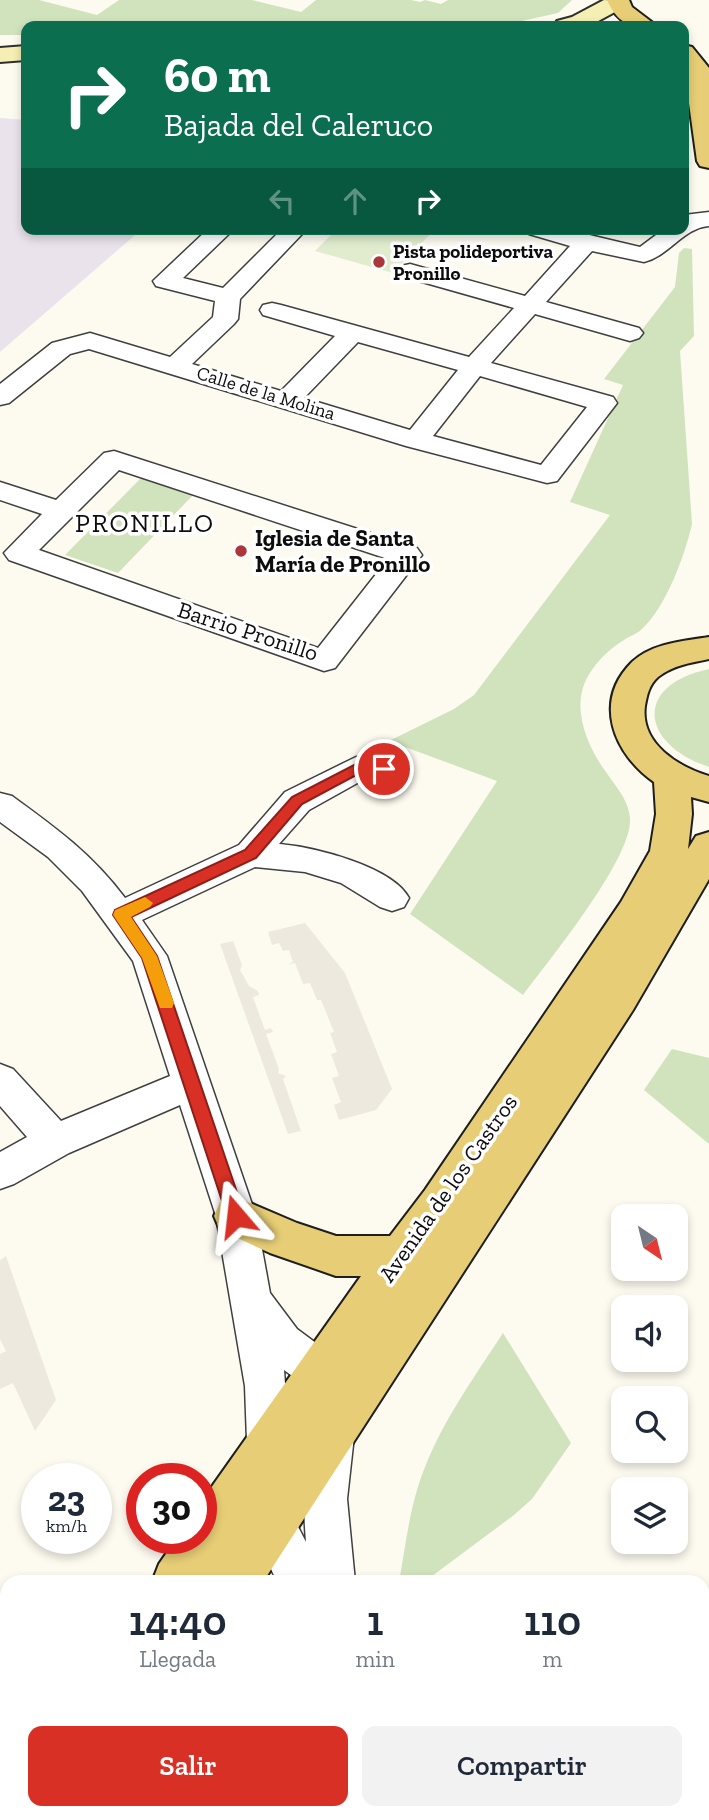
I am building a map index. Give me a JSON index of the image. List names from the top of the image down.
{
  "streets": {
    "main road": ["Avenida de los Castros"],
    "street": ["Calle de la Molina", "Barrio Pronillo"]
  },
  "districts": ["PRONILLO"],
  "places": ["Pista polideportiva Pronillo", "Iglesia de Santa María de Pronillo"],
  "north": "bottom right",
  "page": {
    "turn": ["60 m", "Bajada del Caleruco"],
    "speed": "23 km/h",
    "limit": "30",
    "eta": [
      "14:40",
      "Llegada",
      "1",
      "min",
      "110",
      "m"
    ],
    "buttons": ["Salir", "Compartir"]
  }
}
